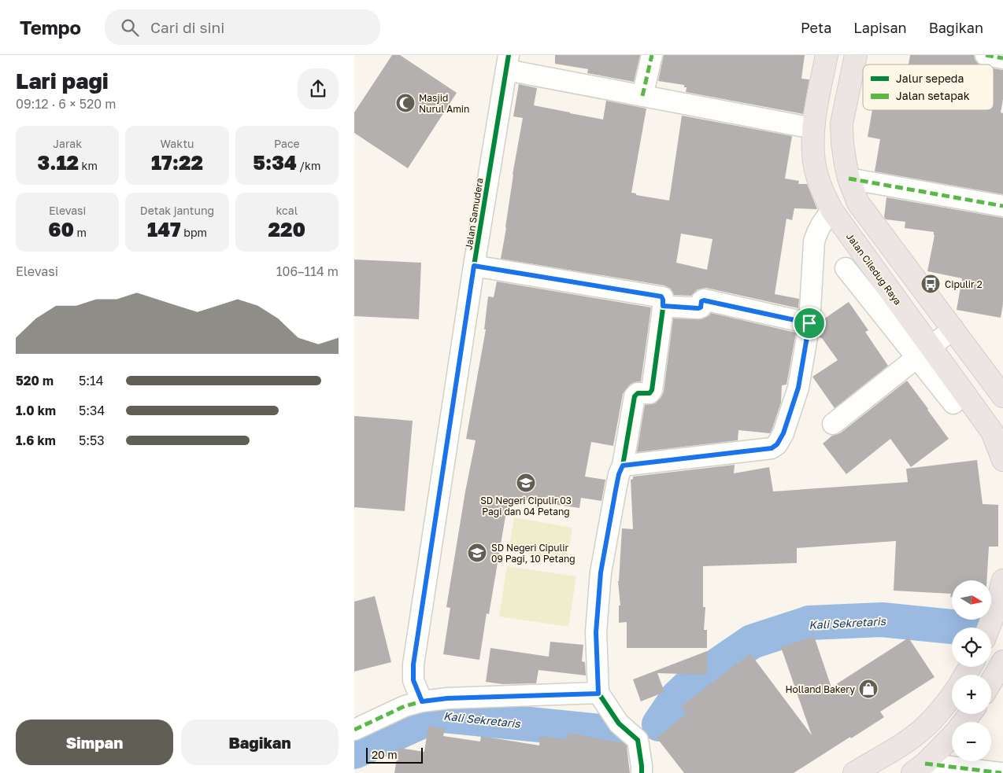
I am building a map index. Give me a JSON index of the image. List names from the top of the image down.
{
  "streets": {
    "main road": ["Jalan Ciledug Raya"],
    "street": ["Jalan Samudera"]
  },
  "crossings": [
    ["Jalan Samudera", "Jalan Ciledug Raya"]
  ],
  "water": ["Kali Sekretaris"],
  "places": {
    "mosque": ["Masjid Nurul Amin"],
    "bus stop": ["Cipulir 2"],
    "school or university": ["SD Negeri Cipulir 03 Pagi dan 04 Petang", "SD Negeri Cipulir 09 Pagi, 10 Petang"],
    "shop": ["Holland Bakery"]
  },
  "legend": ["Jalur sepeda", "Jalan setapak"],
  "scale_bar": "20 m",
  "north": "right",
  "page": {
    "header": "Tempo",
    "search": "Cari di sini",
    "nav": ["Peta", "Lapisan", "Bagikan"],
    "heading": ["Lari pagi", "09:12 · 6 × 520 m"],
    "stats": [
      ["Jarak", "3.12 km"],
      ["Waktu", "17:22"],
      ["Pace", "5:34 /km"],
      ["Elevasi", "60 m"],
      ["Detak jantung", "147 bpm"],
      ["kcal", "220"]
    ],
    "chart": ["Elevasi", "106–114 m"],
    "list": [
      {
        "name": "520 m",
        "note": "5:14"
      },
      {
        "name": "1.0 km",
        "note": "5:34"
      },
      {
        "name": "1.6 km",
        "note": "5:53"
      }
    ],
    "map_buttons": ["+", "−"],
    "buttons": ["Simpan", "Bagikan"],
    "scale": "20 m"
  }
}
